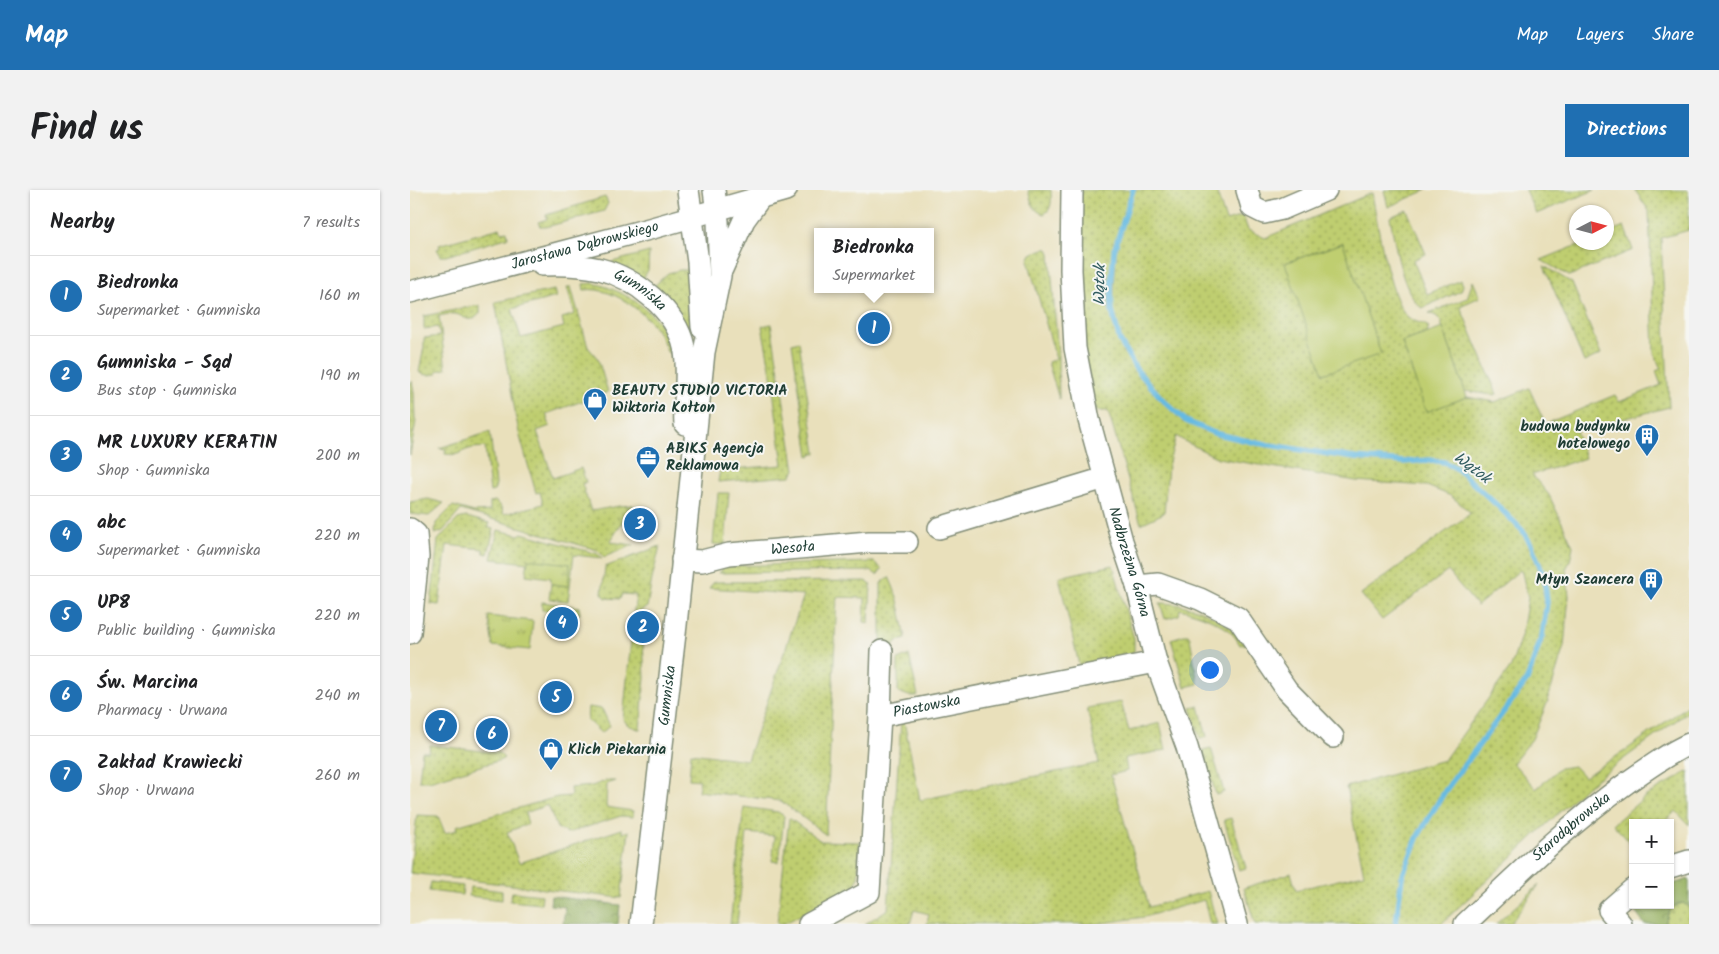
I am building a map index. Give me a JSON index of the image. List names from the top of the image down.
{
  "streets": {
    "street": [
      "Jarosława Dąbrowskiego",
      "Gumniska",
      "Wesoła",
      "Nadbrzeżna Górna",
      "Piastowska",
      "Starodąbrowska"
    ]
  },
  "crossings": [
    ["Jarosława Dąbrowskiego", "Gumniska"],
    ["Gumniska", "Wesoła"],
    ["Nadbrzeżna Górna", "Piastowska"]
  ],
  "water": ["Wątok"],
  "places": {
    "shop": ["BEAUTY STUDIO VICTORIA Wiktoria Kołton", "Klich Piekarnia"],
    "building": ["budowa budynku hotelowego", "Młyn Szancera"],
    "office": ["ABIKS Agencja Reklamowa"]
  },
  "north": "right",
  "page": {
    "header": "Map",
    "nav": ["Map", "Layers", "Share"],
    "title": "Find us",
    "buttons": "Directions",
    "heading": ["Nearby", "7 results"],
    "popup": ["Biedronka", "Supermarket"],
    "list": [
      {
        "mark": "1",
        "name": "Biedronka",
        "note": "Supermarket · Gumniska",
        "value": "160 m"
      },
      {
        "mark": "2",
        "name": "Gumniska - Sąd",
        "note": "Bus stop · Gumniska",
        "value": "190 m"
      },
      {
        "mark": "3",
        "name": "MR LUXURY KERATIN",
        "note": "Shop · Gumniska",
        "value": "200 m"
      },
      {
        "mark": "4",
        "name": "abc",
        "note": "Supermarket · Gumniska",
        "value": "220 m"
      },
      {
        "mark": "5",
        "name": "UP8",
        "note": "Public building · Gumniska",
        "value": "220 m"
      },
      {
        "mark": "6",
        "name": "Św. Marcina",
        "note": "Pharmacy · Urwana",
        "value": "240 m"
      },
      {
        "mark": "7",
        "name": "Zakład Krawiecki",
        "note": "Shop · Urwana",
        "value": "260 m"
      }
    ],
    "pins": [
      "1",
      "3",
      "4",
      "2",
      "5",
      "7",
      "6"
    ],
    "map_buttons": ["+", "−"]
  }
}
